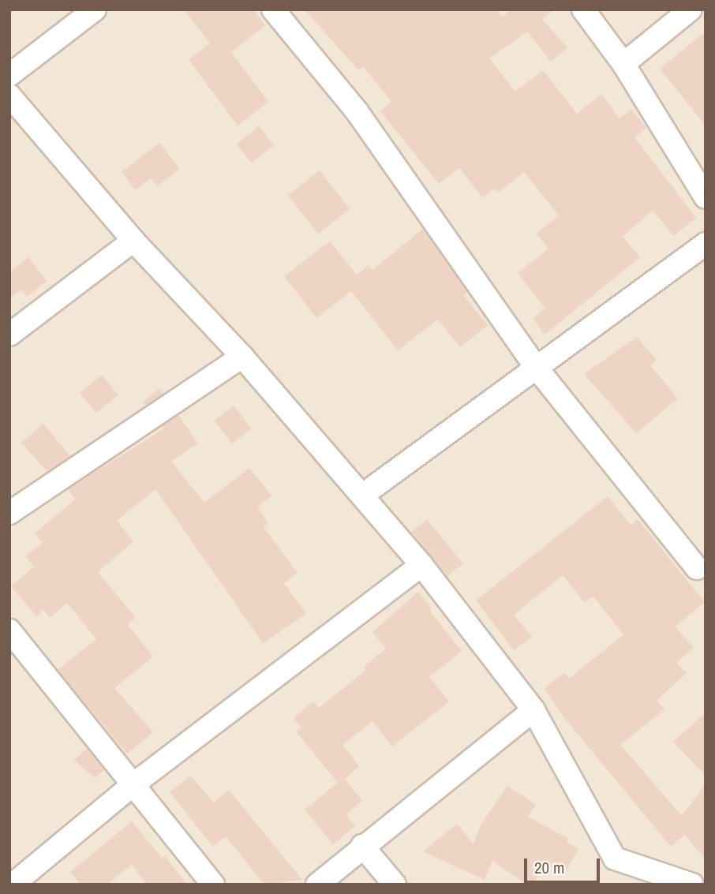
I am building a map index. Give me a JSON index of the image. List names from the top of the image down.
{
  "scale_bar": "20 m"
}
